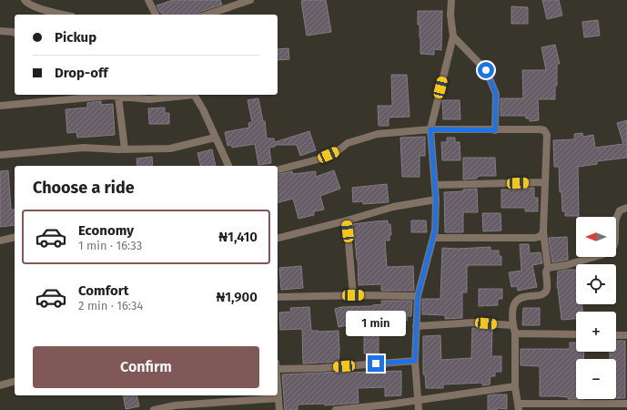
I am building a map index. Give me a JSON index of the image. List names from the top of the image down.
{
  "north": "left",
  "page": {
    "banner": ["Pickup", "Drop-off"],
    "heading": "Choose a ride",
    "list": [
      {
        "name": "Economy",
        "note": "1 min · 16:33",
        "value": "₦1,410"
      },
      {
        "name": "Comfort",
        "note": "2 min · 16:34",
        "value": "₦1,900"
      }
    ],
    "map_buttons": ["+", "−"],
    "bubble": "1 min",
    "buttons": "Confirm"
  }
}
